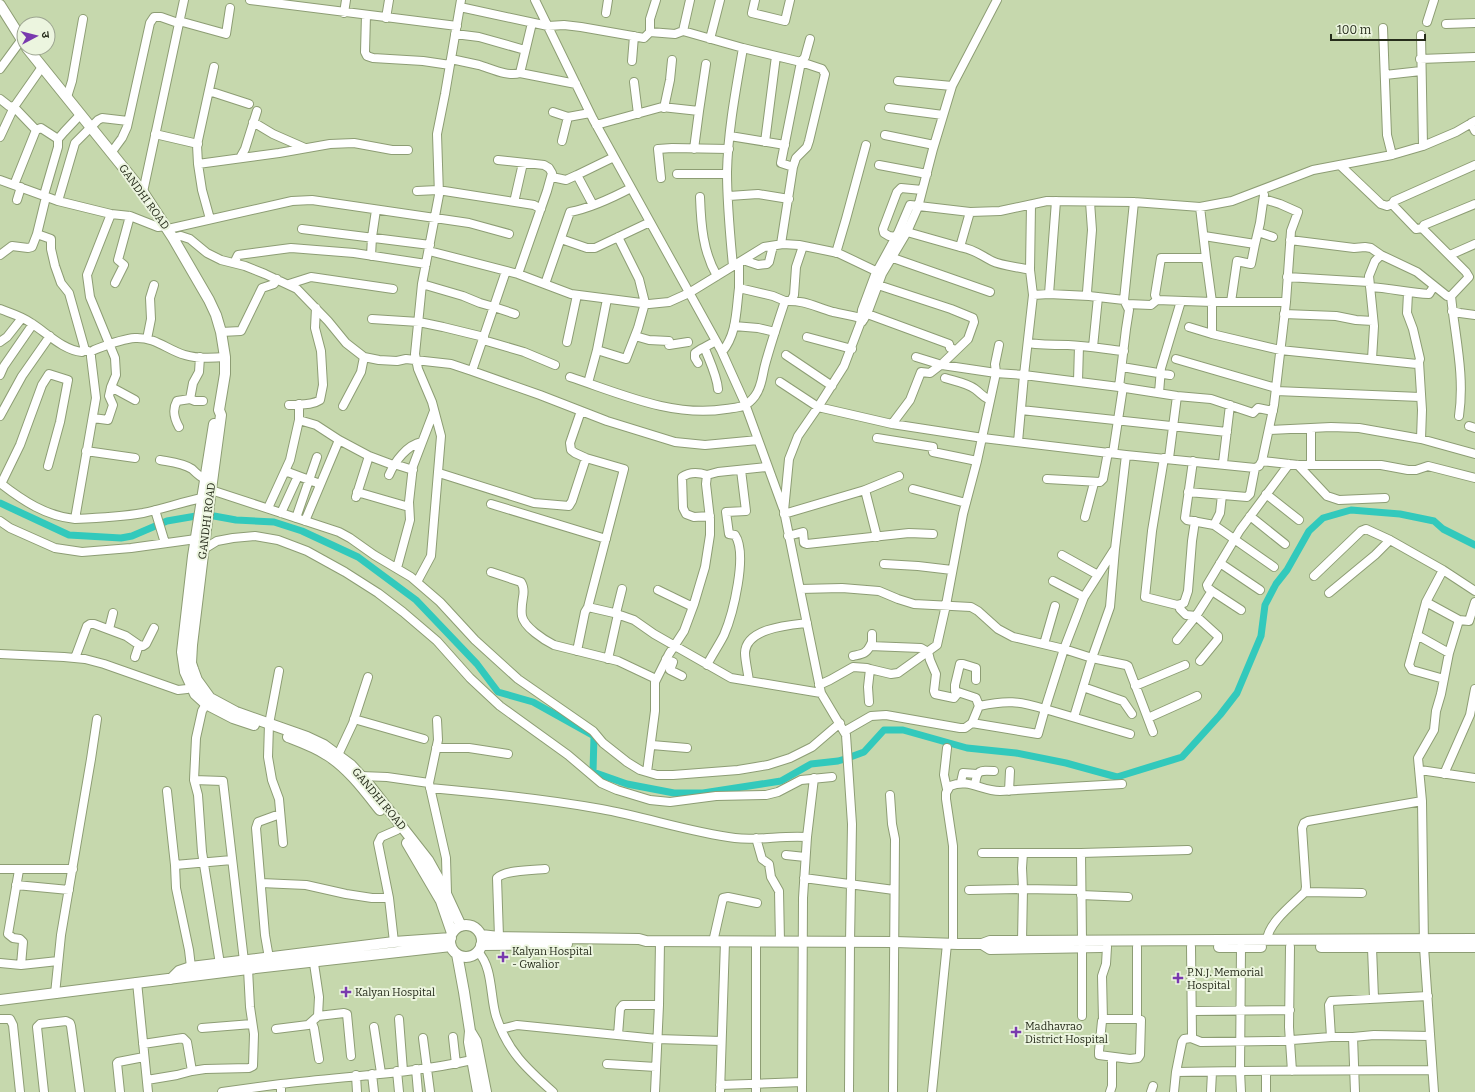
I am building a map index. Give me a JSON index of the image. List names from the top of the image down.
{
  "streets": {
    "main road": ["GANDHI ROAD"]
  },
  "places": {
    "health": [
      "Kalyan Hospital - Gwalior",
      "P.N.J. Memorial Hospital",
      "Kalyan Hospital",
      "Madhavrao District Hospital"
    ]
  },
  "scale_bar": "100 m",
  "north": "right"
}
